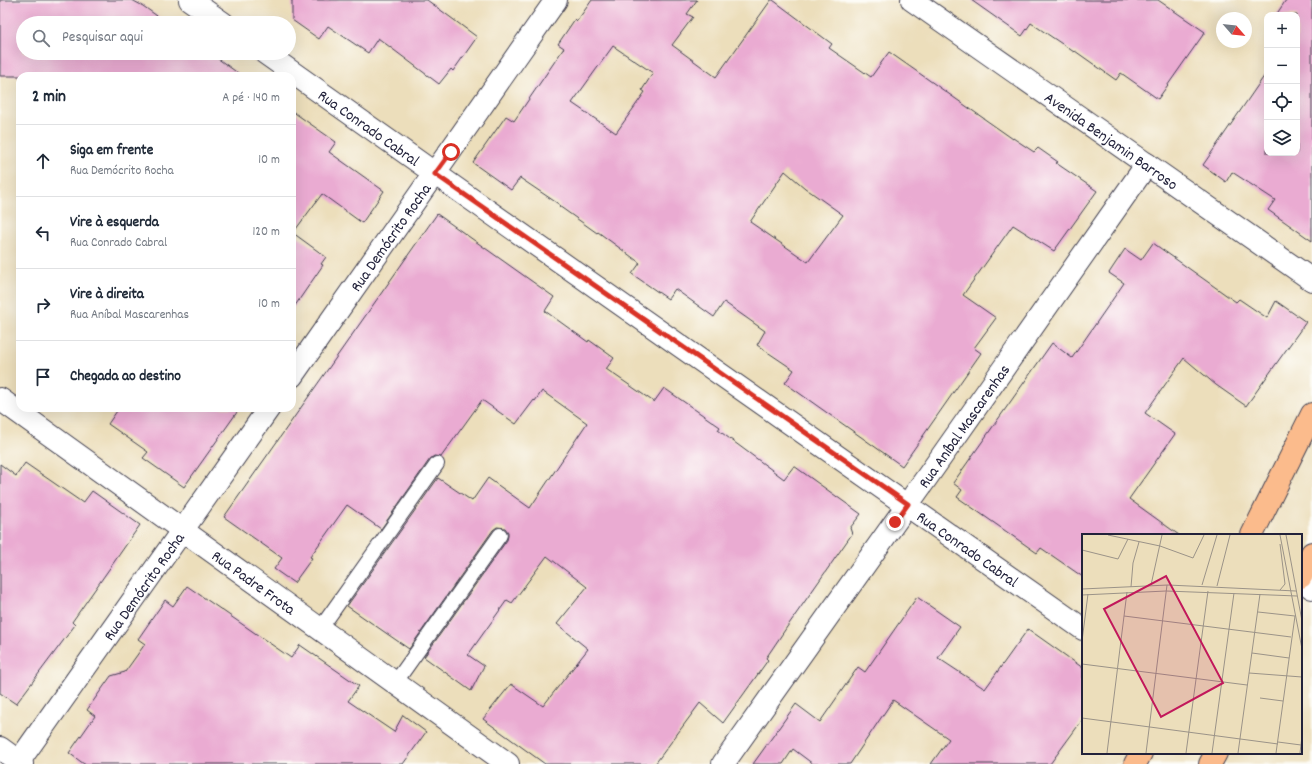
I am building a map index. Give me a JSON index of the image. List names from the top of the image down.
{
  "streets": {
    "street": [
      "Rua Conrado Cabral",
      "Avenida Benjamin Barroso",
      "Rua Demócrito Rocha",
      "Rua Aníbal Mascarenhas",
      "Rua Padre Frota"
    ]
  },
  "crossings": [
    ["Rua Conrado Cabral", "Rua Demócrito Rocha"],
    ["Rua Conrado Cabral", "Rua Aníbal Mascarenhas"],
    ["Avenida Benjamin Barroso", "Rua Aníbal Mascarenhas"],
    ["Rua Demócrito Rocha", "Rua Padre Frota"]
  ],
  "north": "bottom right",
  "page": {
    "map_buttons": ["+", "−"],
    "search": "Pesquisar aqui",
    "heading": ["2 min", "A pé · 140 m"],
    "list": [
      ["Siga em frente", "Rua Demócrito Rocha", "10 m"],
      ["Vire à esquerda", "Rua Conrado Cabral", "120 m"],
      ["Vire à direita", "Rua Aníbal Mascarenhas", "10 m"],
      "Chegada ao destino"
    ]
  }
}
